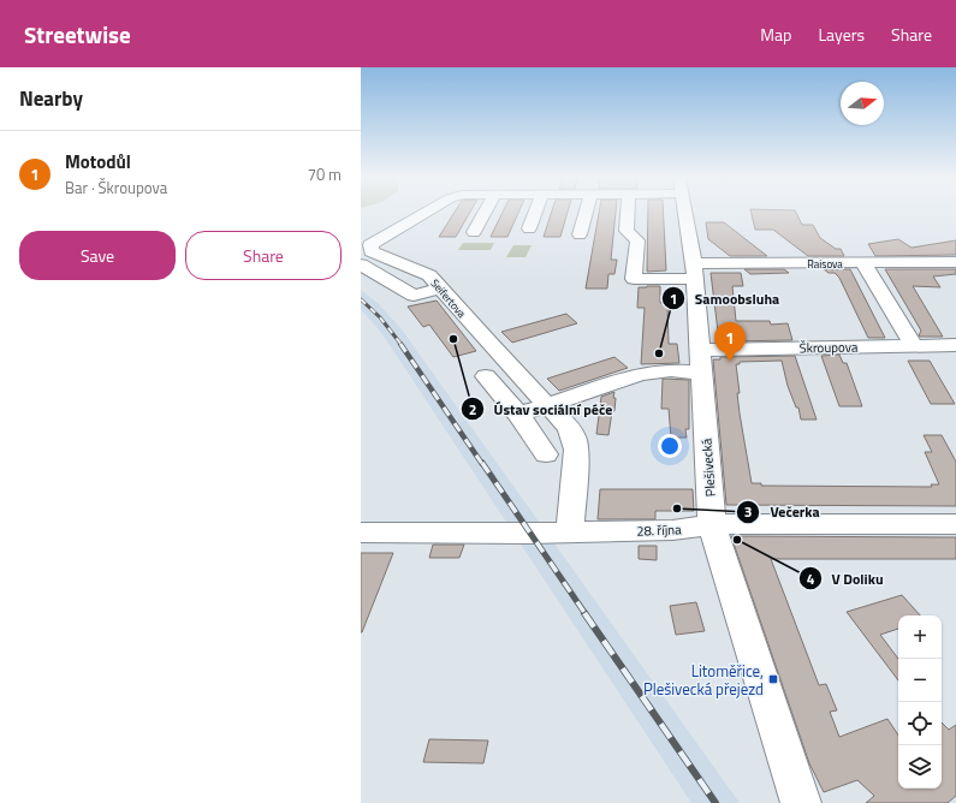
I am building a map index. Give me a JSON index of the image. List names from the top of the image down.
{
  "streets": {
    "street": [
      "Raisova",
      "Seifertova",
      "Škroupova",
      "Plešivecká",
      "28. října"
    ]
  },
  "crossings": [
    ["Raisova", "Plešivecká"],
    ["Seifertova", "28. října"],
    ["Škroupova", "Plešivecká"],
    ["Plešivecká", "28. října"]
  ],
  "places": {
    "other": [
      "Ústav sociální péče",
      "Samoobsluha",
      "Večerka",
      "V Doliku"
    ],
    "transit": ["Litoměřice, Plešivecká přejezd"]
  },
  "north": "right",
  "page": {
    "header": "Streetwise",
    "nav": ["Map", "Layers", "Share"],
    "heading": "Nearby",
    "list": [
      {
        "mark": "1",
        "name": "Motodůl",
        "note": "Bar · Škroupova",
        "value": "70 m"
      }
    ],
    "buttons": ["Save", "Share"],
    "pins": "1",
    "map_buttons": ["+", "−"]
  }
}
